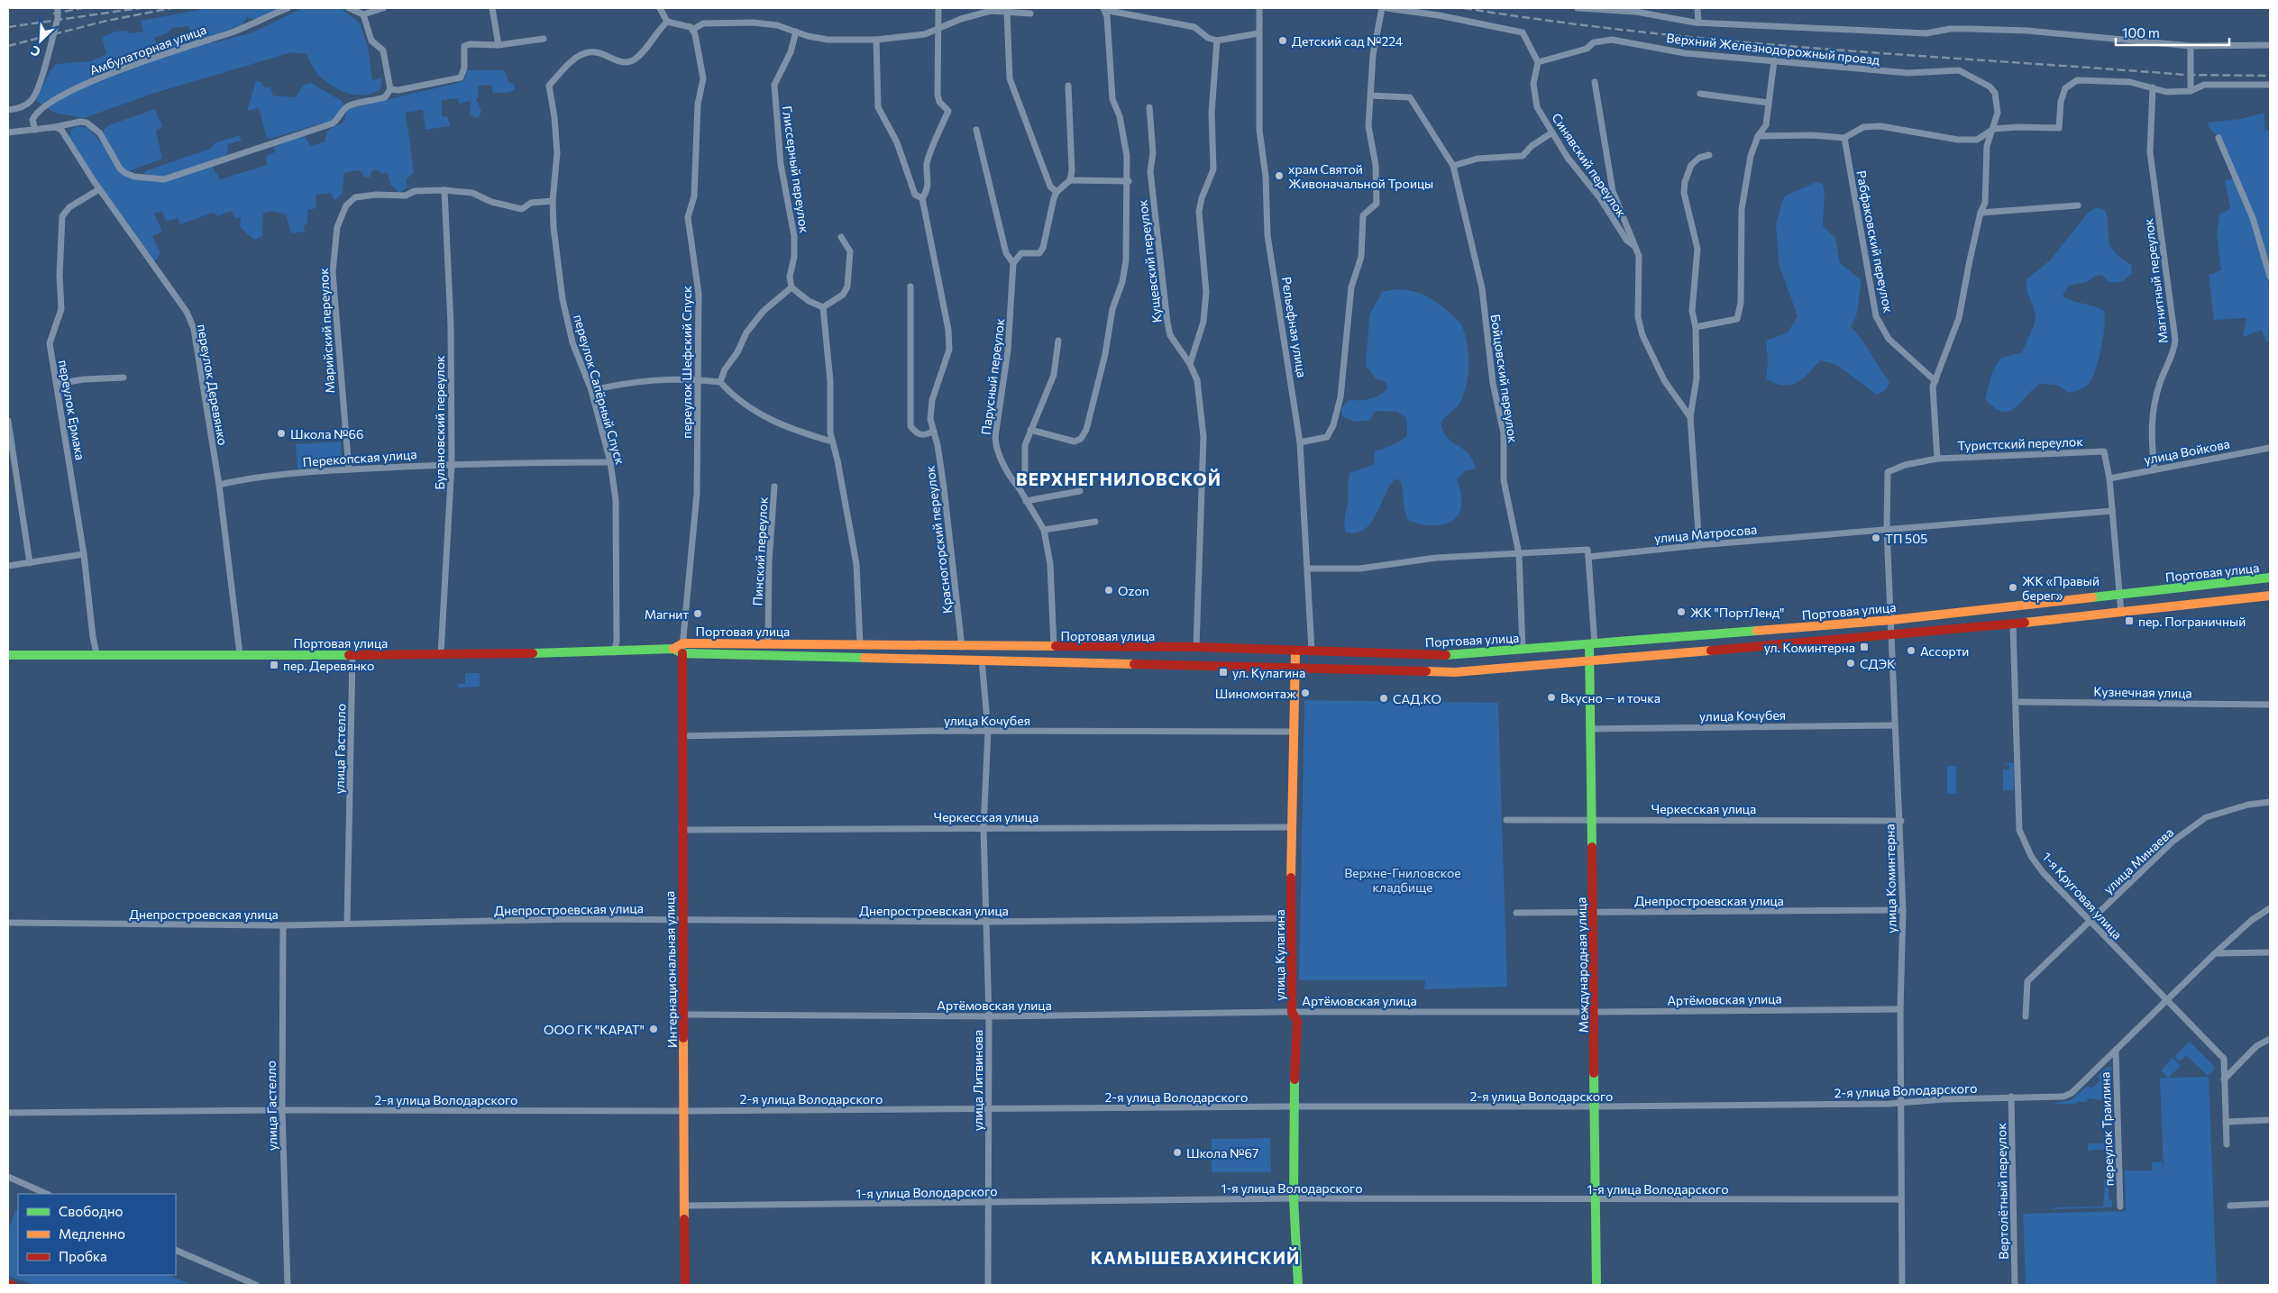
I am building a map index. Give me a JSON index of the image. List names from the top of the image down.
{
  "streets": {
    "main road": [
      "Портовая улица",
      "улица Кулагина",
      "Международная улица",
      "Интернациональная улица"
    ],
    "street": [
      "Верхний Железнодорожный проезд",
      "Амбулаторная улица",
      "Синявский переулок",
      "Глиссерный переулок",
      "Рабфаковский переулок",
      "Кущевский переулок",
      "Магнитный переулок",
      "Рельефная улица",
      "Марийский переулок",
      "переулок Шефский Спуск",
      "Парусный переулок",
      "Бойцовский переулок",
      "переулок Деревянко",
      "переулок Сапёрный Спуск",
      "переулок Ермака",
      "Булановский переулок",
      "Туристский переулок",
      "улица Войкова",
      "Перекопская улица",
      "улица Матросова",
      "Красногорский переулок",
      "Пинский переулок",
      "Кузнечная улица",
      "улица Кочубея",
      "улица Гастелло",
      "Черкесская улица",
      "улица Минаева",
      "улица Коминтерна",
      "1-я Круговая улица",
      "Днепростроевская улица",
      "Артёмовская улица",
      "улица Литвинова",
      "2-я улица Володарского",
      "переулок Траилина",
      "1-я улица Володарского",
      "Вертолётный переулок"
    ]
  },
  "crossings": [
    ["Верхний Железнодорожный проезд", "Синявский переулок"],
    ["Кущевский переулок", "Портовая улица"],
    ["Магнитный переулок", "улица Войкова"],
    ["Рельефная улица", "улица Матросова"],
    ["Рельефная улица", "Портовая улица"],
    ["Марийский переулок", "Булановский переулок"],
    ["Марийский переулок", "Перекопская улица"],
    ["переулок Шефский Спуск", "Портовая улица"],
    ["Парусный переулок", "Портовая улица"],
    ["Бойцовский переулок", "улица Матросова"],
    ["Бойцовский переулок", "Портовая улица"],
    ["переулок Деревянко", "переулок Ермака"],
    ["переулок Деревянко", "Перекопская улица"],
    ["переулок Деревянко", "Портовая улица"],
    ["переулок Сапёрный Спуск", "Перекопская улица"],
    ["переулок Сапёрный Спуск", "Портовая улица"],
    ["переулок Ермака", "Портовая улица"],
    ["Булановский переулок", "Перекопская улица"],
    ["Булановский переулок", "Портовая улица"],
    ["Туристский переулок", "улица Войкова"],
    ["Туристский переулок", "улица Коминтерна"],
    ["улица Матросова", "улица Коминтерна"],
    ["улица Матросова", "Международная улица"],
    ["Красногорский переулок", "Портовая улица"],
    ["Пинский переулок", "Портовая улица"],
    ["Портовая улица", "улица Гастелло"],
    ["Портовая улица", "улица Коминтерна"],
    ["Портовая улица", "1-я Круговая улица"],
    ["Портовая улица", "улица Кулагина"],
    ["Портовая улица", "Международная улица"],
    ["Портовая улица", "Интернациональная улица"],
    ["Портовая улица", "улица Литвинова"],
    ["Кузнечная улица", "1-я Круговая улица"],
    ["улица Кочубея", "улица Коминтерна"],
    ["улица Кочубея", "улица Кулагина"],
    ["улица Кочубея", "Международная улица"],
    ["улица Кочубея", "Интернациональная улица"],
    ["улица Кочубея", "улица Литвинова"],
    ["улица Гастелло", "Днепростроевская улица"],
    ["улица Гастелло", "2-я улица Володарского"],
    ["Черкесская улица", "улица Коминтерна"],
    ["Черкесская улица", "улица Кулагина"],
    ["Черкесская улица", "Международная улица"],
    ["Черкесская улица", "Интернациональная улица"],
    ["Черкесская улица", "улица Литвинова"],
    ["улица Минаева", "1-я Круговая улица"],
    ["улица Коминтерна", "Днепростроевская улица"],
    ["улица Коминтерна", "Артёмовская улица"],
    ["улица Коминтерна", "2-я улица Володарского"],
    ["улица Коминтерна", "1-я улица Володарского"],
    ["1-я Круговая улица", "2-я улица Володарского"],
    ["Днепростроевская улица", "улица Кулагина"],
    ["Днепростроевская улица", "Международная улица"],
    ["Днепростроевская улица", "Интернациональная улица"],
    ["Днепростроевская улица", "улица Литвинова"],
    ["улица Кулагина", "Артёмовская улица"],
    ["улица Кулагина", "2-я улица Володарского"],
    ["улица Кулагина", "1-я улица Володарского"],
    ["Международная улица", "Артёмовская улица"],
    ["Международная улица", "2-я улица Володарского"],
    ["Международная улица", "1-я улица Володарского"],
    ["Интернациональная улица", "Артёмовская улица"],
    ["Интернациональная улица", "2-я улица Володарского"],
    ["Интернациональная улица", "1-я улица Володарского"],
    ["Артёмовская улица", "улица Литвинова"],
    ["улица Литвинова", "2-я улица Володарского"],
    ["улица Литвинова", "1-я улица Володарского"],
    ["2-я улица Володарского", "переулок Траилина"],
    ["2-я улица Володарского", "Вертолётный переулок"]
  ],
  "districts": ["ВЕРХНЕГНИЛОВСКОЙ", "КАМЫШЕВАХИНСКИЙ"],
  "parks": ["Верхне-Гниловское кладбище"],
  "places": {
    "other": [
      "Детский сад №224",
      "храм Святой Живоначальной Троицы",
      "Школа №66",
      "ТП 505",
      "ЖК «Правый берег»",
      "Ozon",
      "ЖК \"ПортЛенд\"",
      "Магнит",
      "Ассорти",
      "СДЭК",
      "Шиномонтаж",
      "Вкусно — и точка",
      "САД.КО",
      "ООО ГК \"КАРАТ\"",
      "Школа №67"
    ],
    "transit": [
      "пер. Пограничный",
      "ул. Коминтерна",
      "пер. Деревянко",
      "ул. Кулагина"
    ]
  },
  "legend": ["Свободно", "Медленно", "Пробка"],
  "scale_bar": "100 m",
  "north": "bottom left"
}
